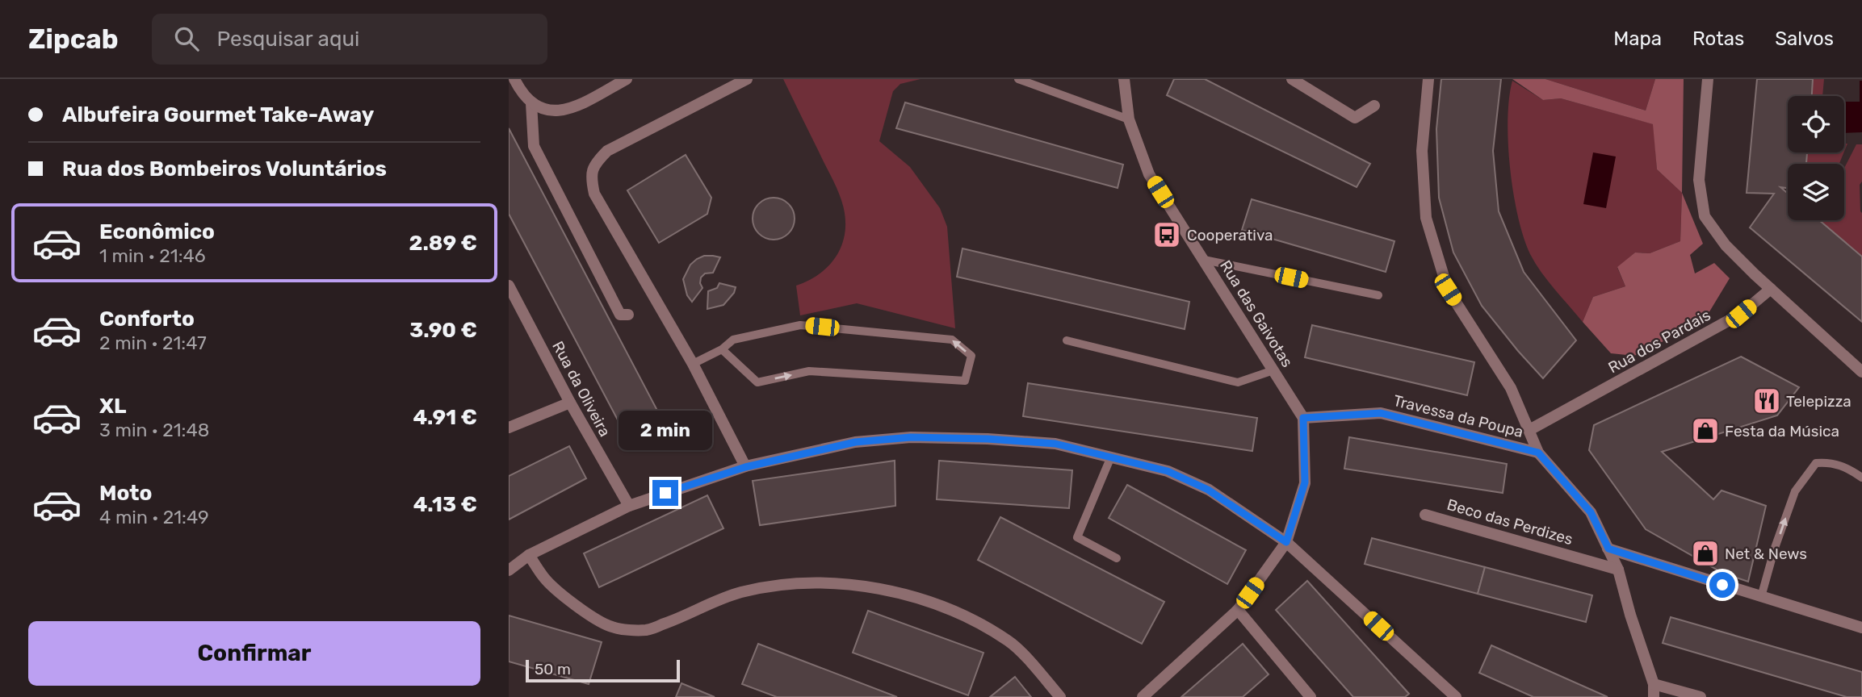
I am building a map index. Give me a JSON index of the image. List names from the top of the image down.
{
  "streets": {
    "street": [
      "Rua das Gaivotas",
      "Rua dos Pardais",
      "Rua da Oliveira",
      "Travessa da Poupa",
      "Beco das Perdizes"
    ]
  },
  "crossings": [
    ["Rua das Gaivotas", "Travessa da Poupa"]
  ],
  "places": {
    "bus stop": ["Cooperativa"],
    "restaurant": ["Telepizza"],
    "shop": ["Festa da Música", "Net & News"]
  },
  "scale_bar": "50 m",
  "page": {
    "header": "Zipcab",
    "search": "Pesquisar aqui",
    "nav": ["Mapa", "Rotas", "Salvos"],
    "banner": ["Albufeira Gourmet Take-Away", "Rua dos Bombeiros Voluntários"],
    "list": [
      {
        "name": "Econômico",
        "note": "1 min · 21:46",
        "value": "2.89 €"
      },
      {
        "name": "Conforto",
        "note": "2 min · 21:47",
        "value": "3.90 €"
      },
      {
        "name": "XL",
        "note": "3 min · 21:48",
        "value": "4.91 €"
      },
      {
        "name": "Moto",
        "note": "4 min · 21:49",
        "value": "4.13 €"
      }
    ],
    "bubble": "2 min",
    "buttons": "Confirmar",
    "scale": "50 m"
  }
}
